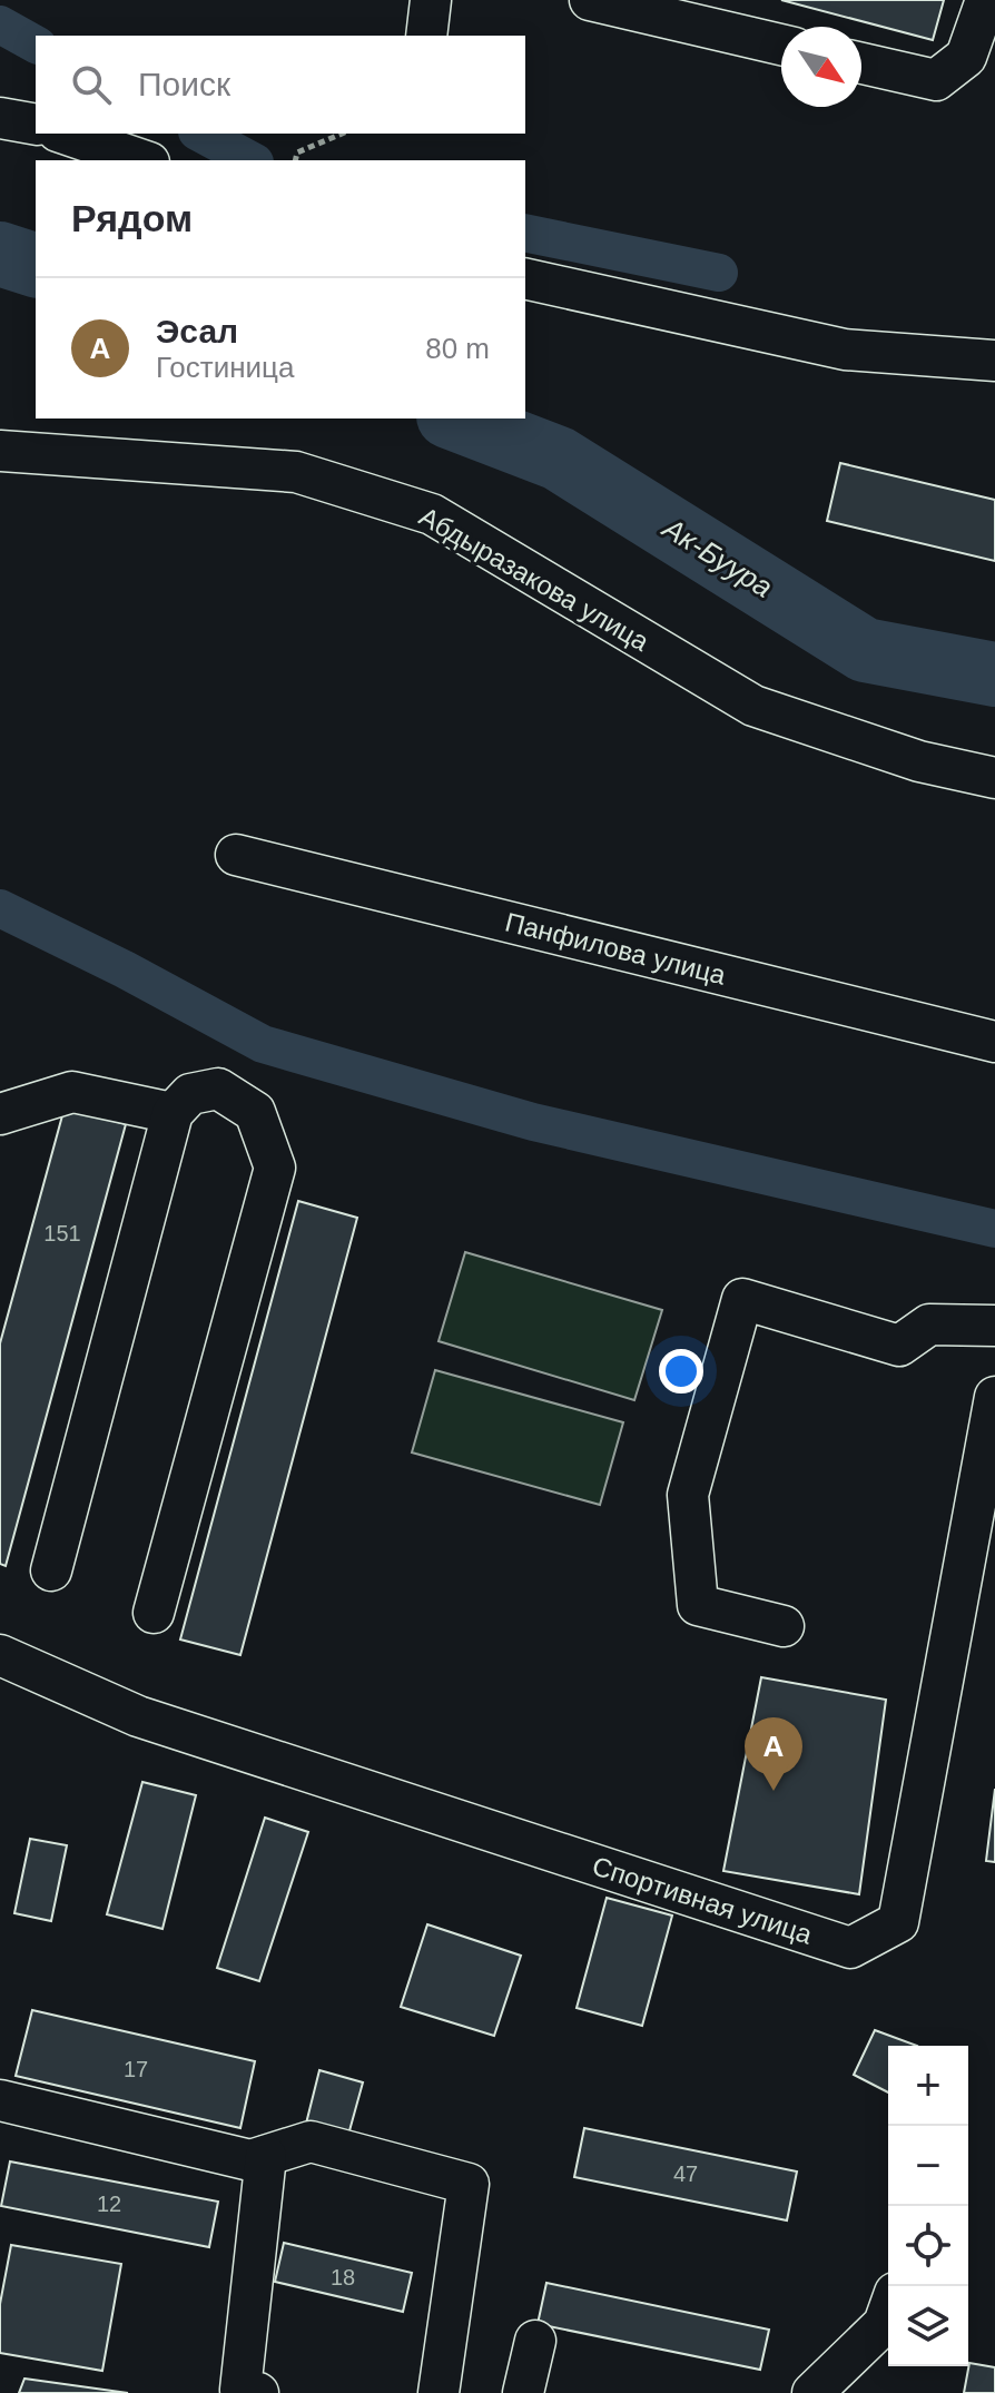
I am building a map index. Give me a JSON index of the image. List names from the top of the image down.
{
  "streets": {
    "street": ["Абдыразакова улица", "Панфилова улица", "Спортивная улица"]
  },
  "water": ["Ак-Буура"],
  "house_numbers": [
    "151",
    "17",
    "47",
    "12",
    "18"
  ],
  "north": "bottom right",
  "page": {
    "search": "Поиск",
    "heading": "Рядом",
    "list": [
      {
        "mark": "A",
        "name": "Эсал",
        "note": "Гостиница",
        "value": "80 m"
      }
    ],
    "pins": "A",
    "map_buttons": ["+", "−"]
  }
}
